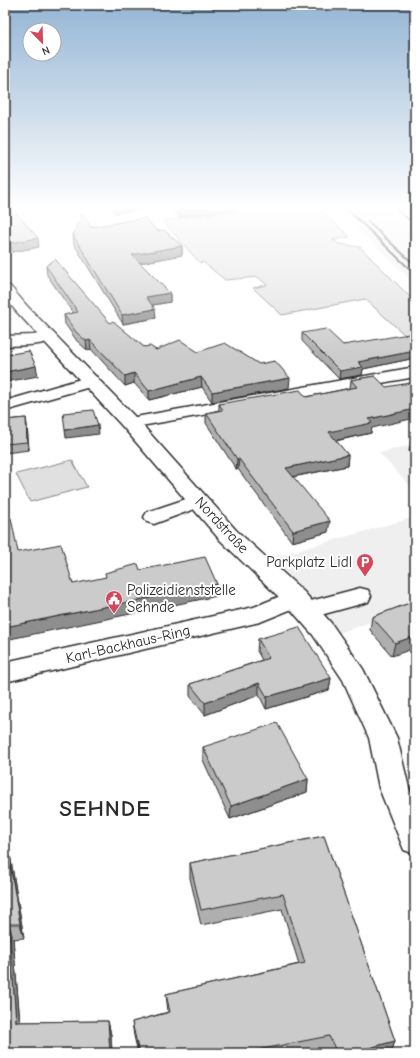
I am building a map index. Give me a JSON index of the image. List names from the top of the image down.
{
  "streets": {
    "main road": ["Nordstraße"],
    "street": ["Karl-Backhaus-Ring"]
  },
  "crossings": [
    ["Nordstraße", "Karl-Backhaus-Ring"]
  ],
  "districts": ["SEHNDE"],
  "places": {
    "parking": ["Parkplatz Lidl"],
    "public building": ["Polizeidienststelle Sehnde"]
  },
  "north": "bottom right"
}
